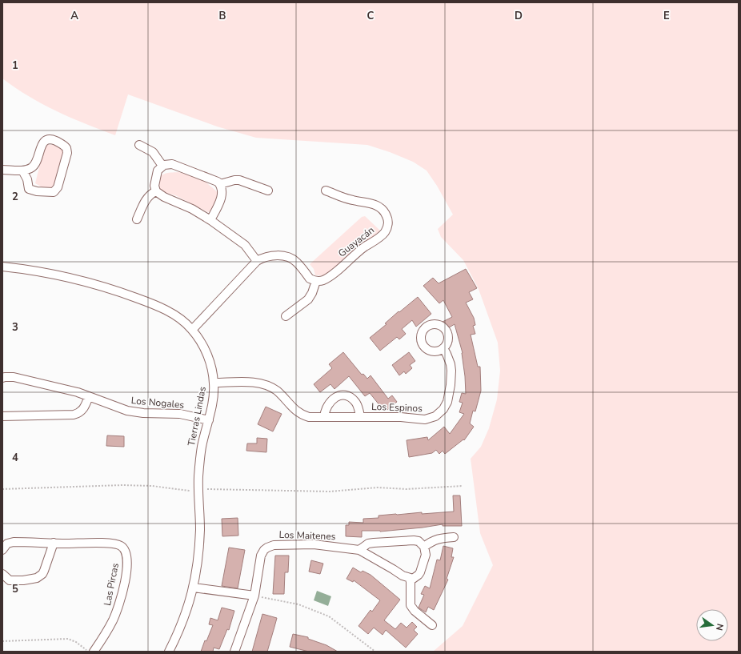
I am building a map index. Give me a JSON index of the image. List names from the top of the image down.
{
  "streets": {
    "street": [
      "Guayacán",
      "Los Nogales",
      "Los Espinos",
      "Tierras Lindas",
      "Los Maitenes",
      "Las Pircas"
    ]
  },
  "crossings": [
    ["Los Nogales", "Tierras Lindas"],
    ["Los Espinos", "Tierras Lindas"]
  ],
  "north": "right",
  "grid": {
    "columns": [
      "A",
      "B",
      "C",
      "D",
      "E"
    ],
    "rows": [
      "1",
      "2",
      "3",
      "4",
      "5"
    ]
  }
}
